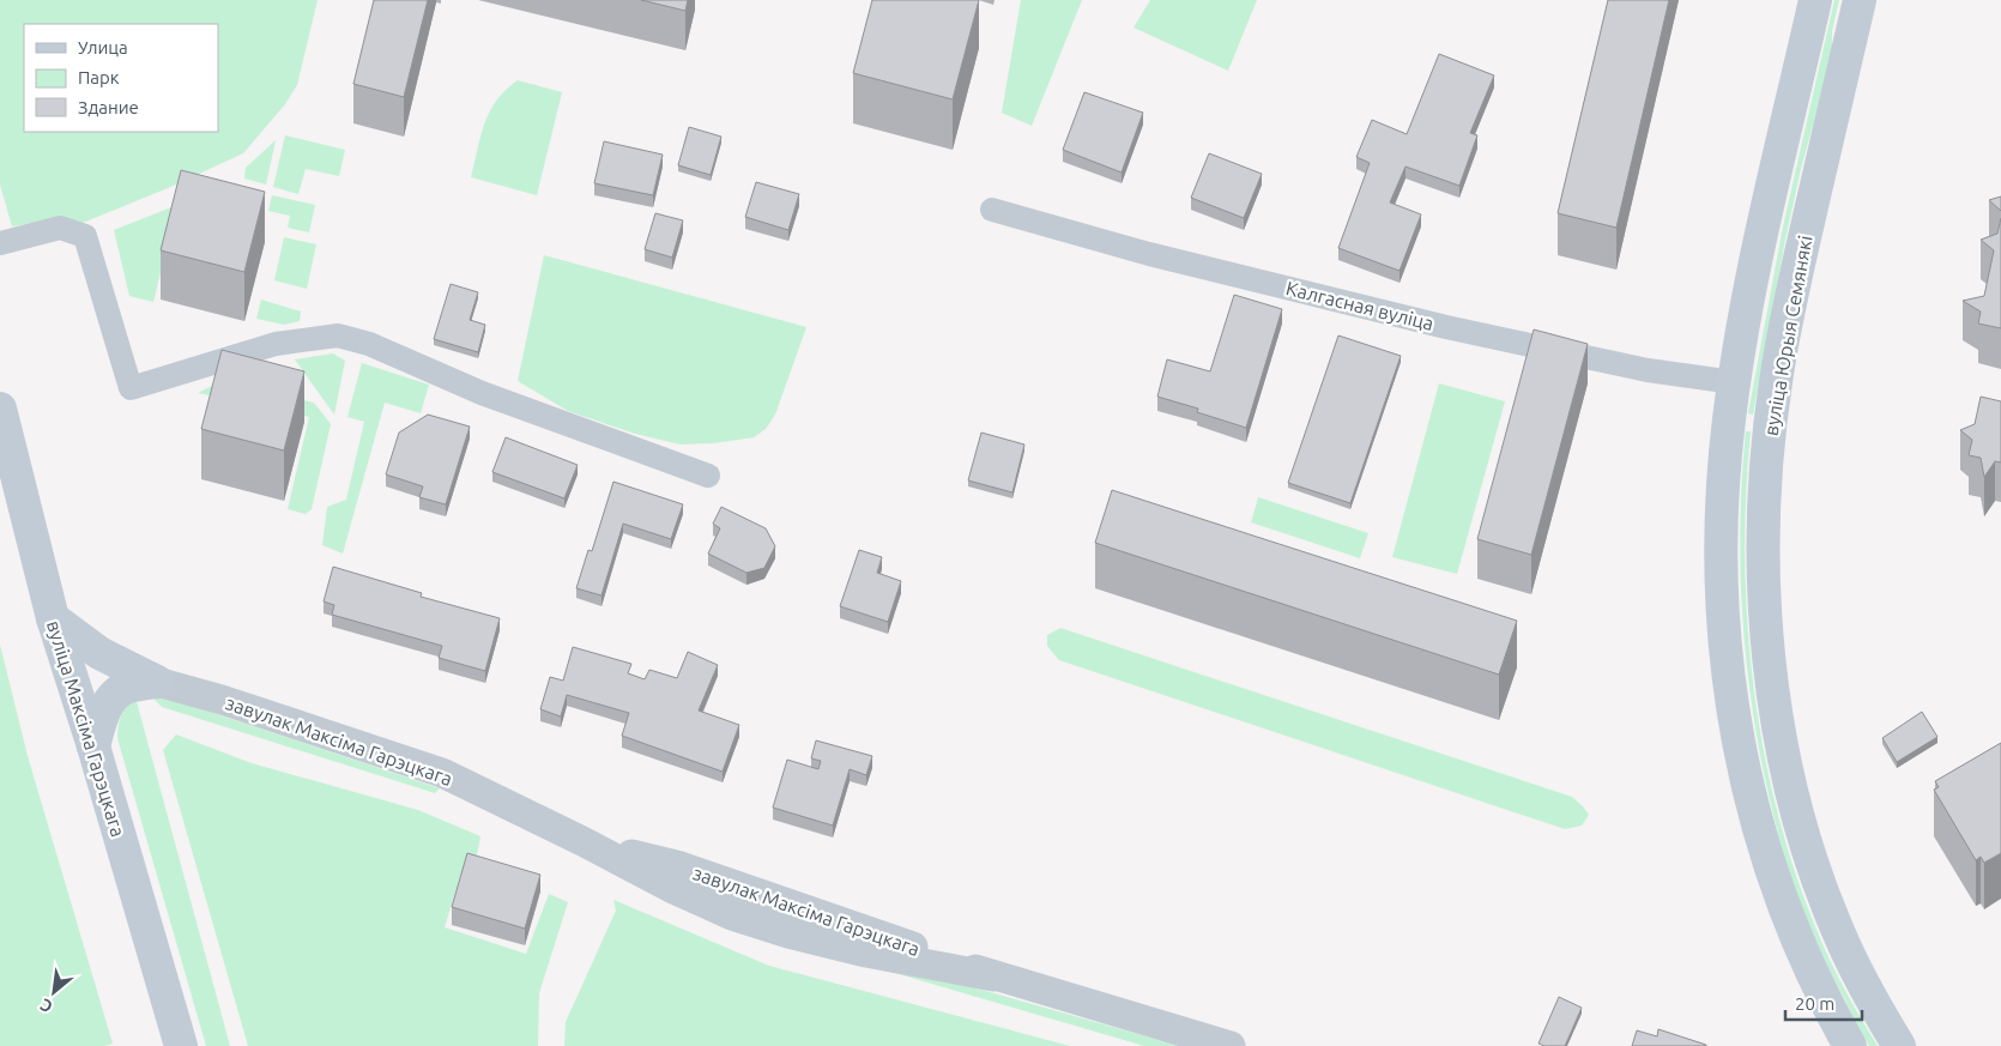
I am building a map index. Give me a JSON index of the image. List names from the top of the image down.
{
  "streets": {
    "main road": ["вуліца Юрыя Семянякі", "вуліца Максіма Гарэцкага"],
    "street": ["Калгасная вуліца", "завулак Максіма Гарэцкага"]
  },
  "legend": ["Улица", "Парк", "Здание"],
  "scale_bar": "20 m",
  "north": "bottom left"
}
